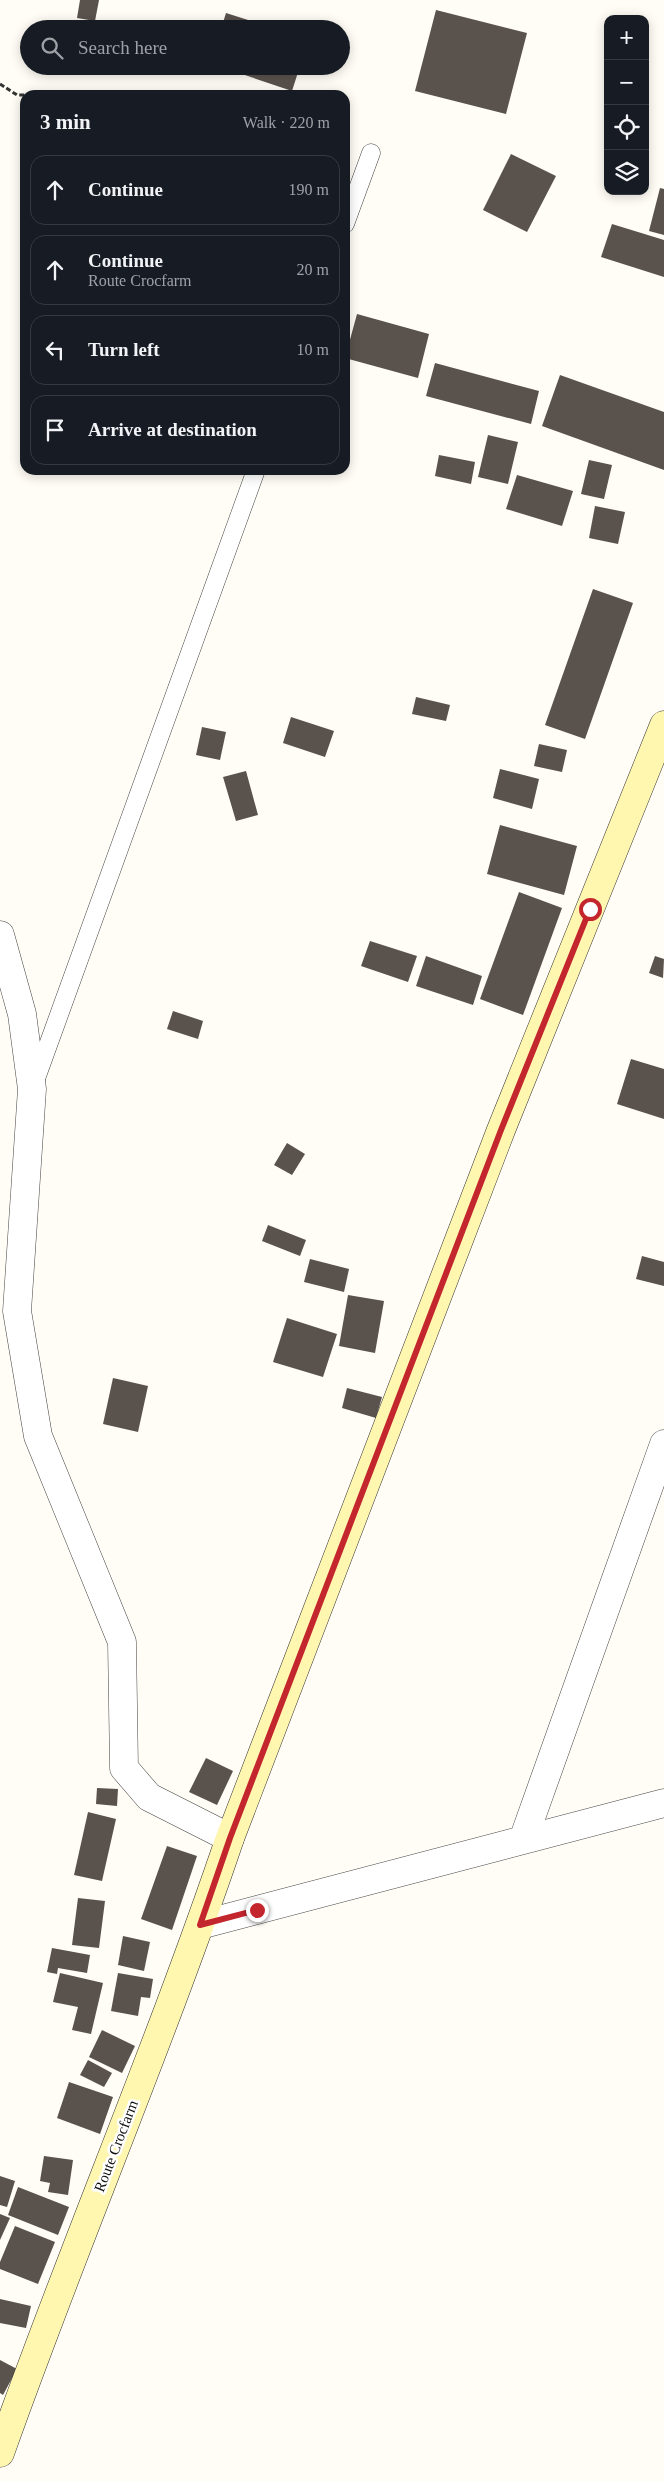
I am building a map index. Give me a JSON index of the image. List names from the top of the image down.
{
  "streets": {
    "street": ["Route Crocfarm"]
  },
  "page": {
    "map_buttons": ["+", "−"],
    "search": "Search here",
    "heading": ["3 min", "Walk · 220 m"],
    "list": [
      ["Continue", "190 m"],
      ["Continue", "Route Crocfarm", "20 m"],
      ["Turn left", "10 m"],
      "Arrive at destination"
    ]
  }
}
